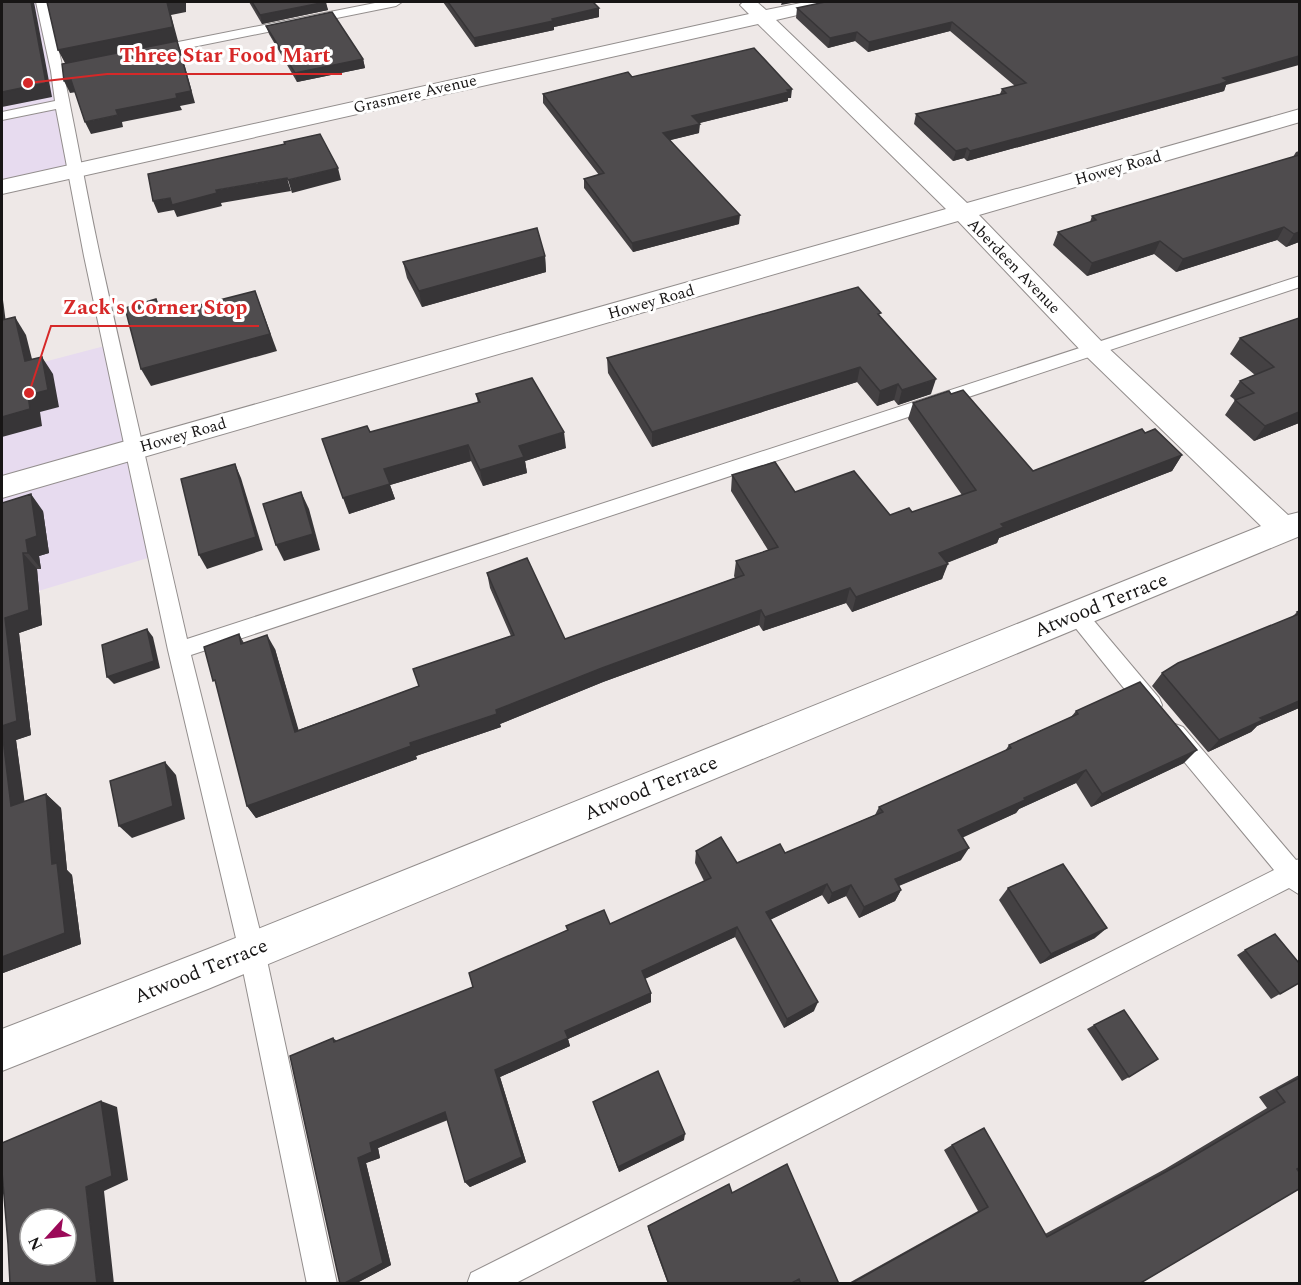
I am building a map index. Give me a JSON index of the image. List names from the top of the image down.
{
  "streets": {
    "street": [
      "Grasmere Avenue",
      "Howey Road",
      "Aberdeen Avenue",
      "Atwood Terrace"
    ]
  },
  "crossings": [
    ["Grasmere Avenue", "Aberdeen Avenue"],
    ["Howey Road", "Aberdeen Avenue"],
    ["Aberdeen Avenue", "Atwood Terrace"]
  ],
  "places": ["Three Star Food Mart", "Zack's Corner Stop"],
  "north": "bottom left"
}
